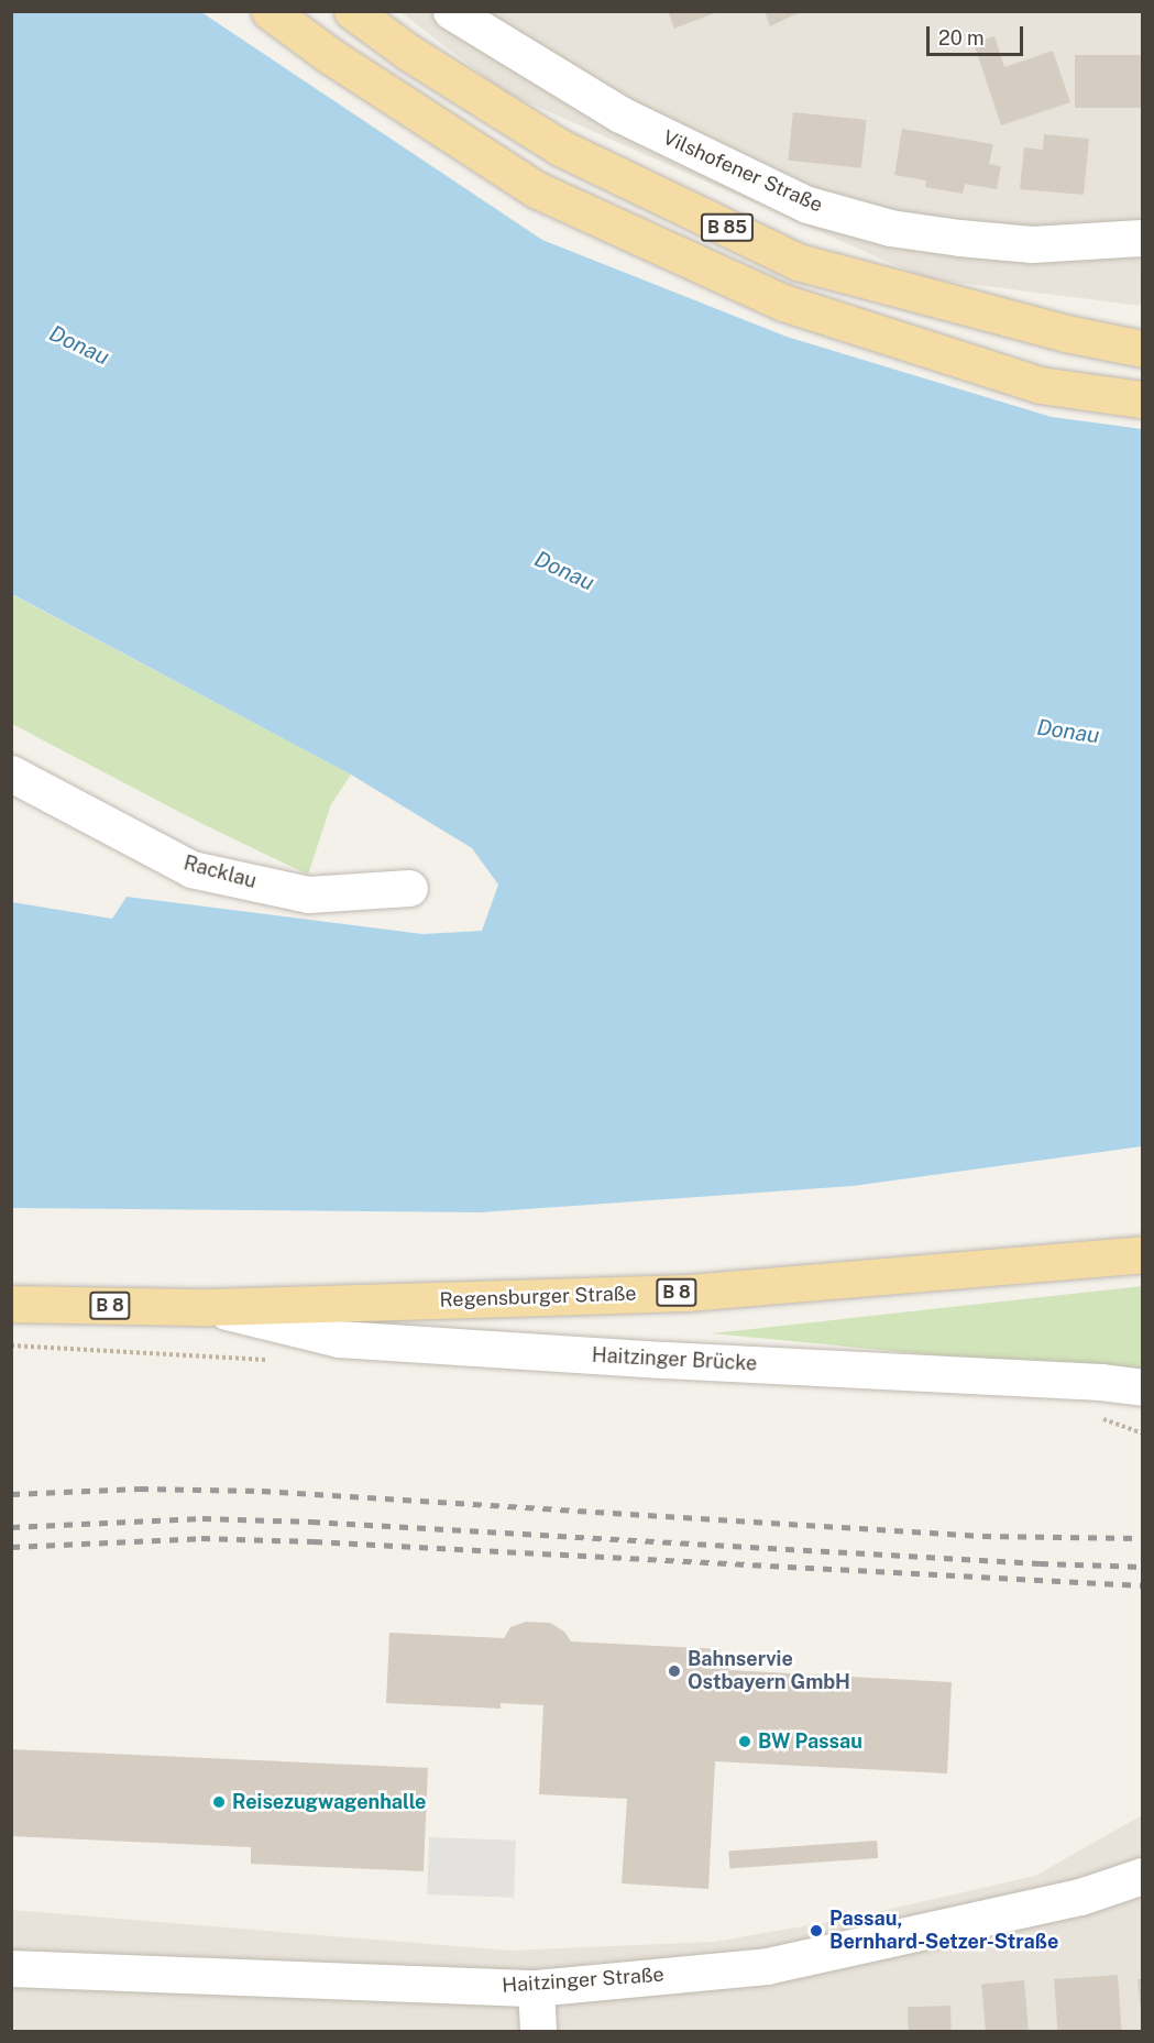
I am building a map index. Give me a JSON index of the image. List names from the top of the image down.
{
  "streets": {
    "main road": ["B 85", "B 8", "Regensburger Straße"],
    "street": [
      "Vilshofener Straße",
      "Racklau",
      "Haitzinger Brücke",
      "Haitzinger Straße"
    ]
  },
  "crossings": [
    ["Regensburger Straße", "Haitzinger Brücke"]
  ],
  "water": ["Donau"],
  "places": [
    "Bahnservie Ostbayern GmbH",
    "BW Passau",
    "Reisezugwagenhalle",
    "Passau, Bernhard-Setzer-Straße"
  ],
  "scale_bar": "20 m"
}
